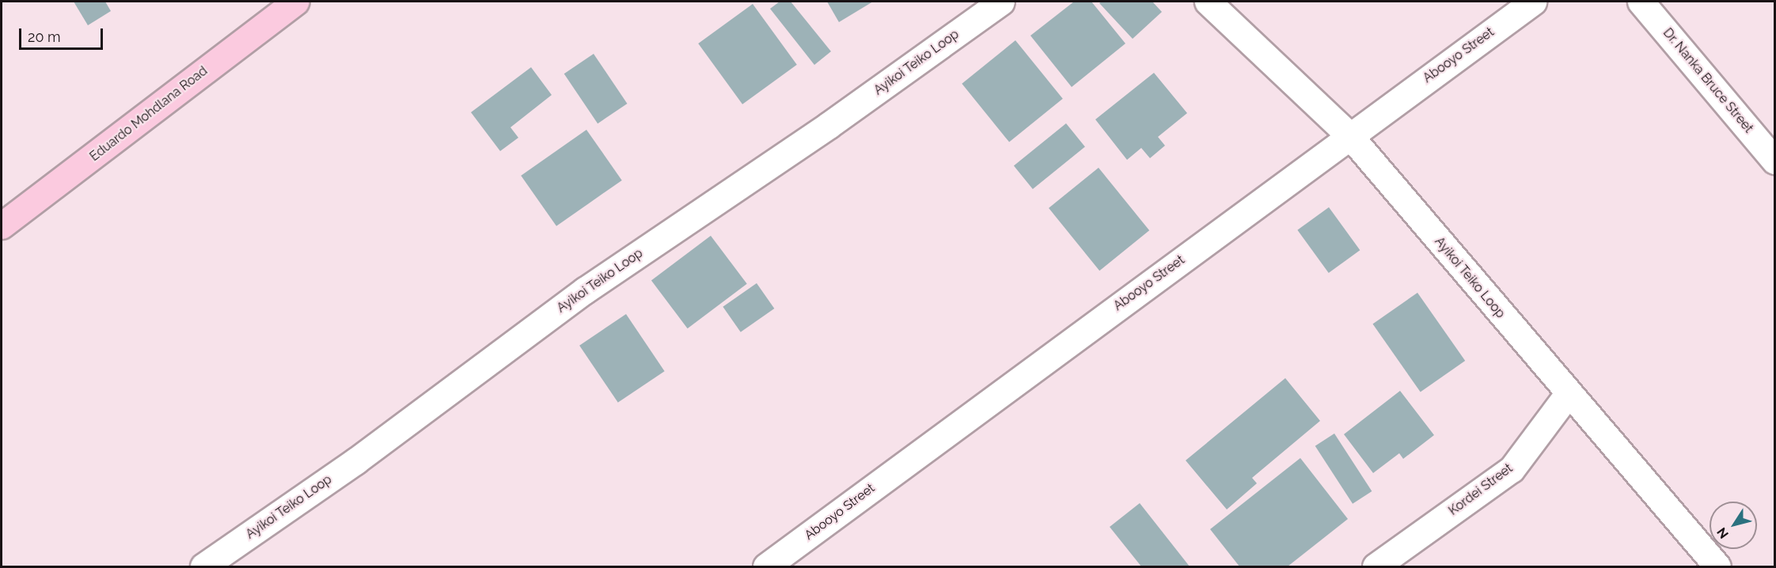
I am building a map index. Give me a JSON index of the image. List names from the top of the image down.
{
  "streets": {
    "main road": ["Eduardo Mohdlana Road"],
    "street": [
      "Abooyo Street",
      "Ayikoi Teiko Loop",
      "Dr. Nanka Bruce Street",
      "Kordei Street"
    ]
  },
  "crossings": [
    ["Abooyo Street", "Ayikoi Teiko Loop"],
    ["Ayikoi Teiko Loop", "Kordei Street"]
  ],
  "scale_bar": "20 m",
  "north": "bottom left"
}
